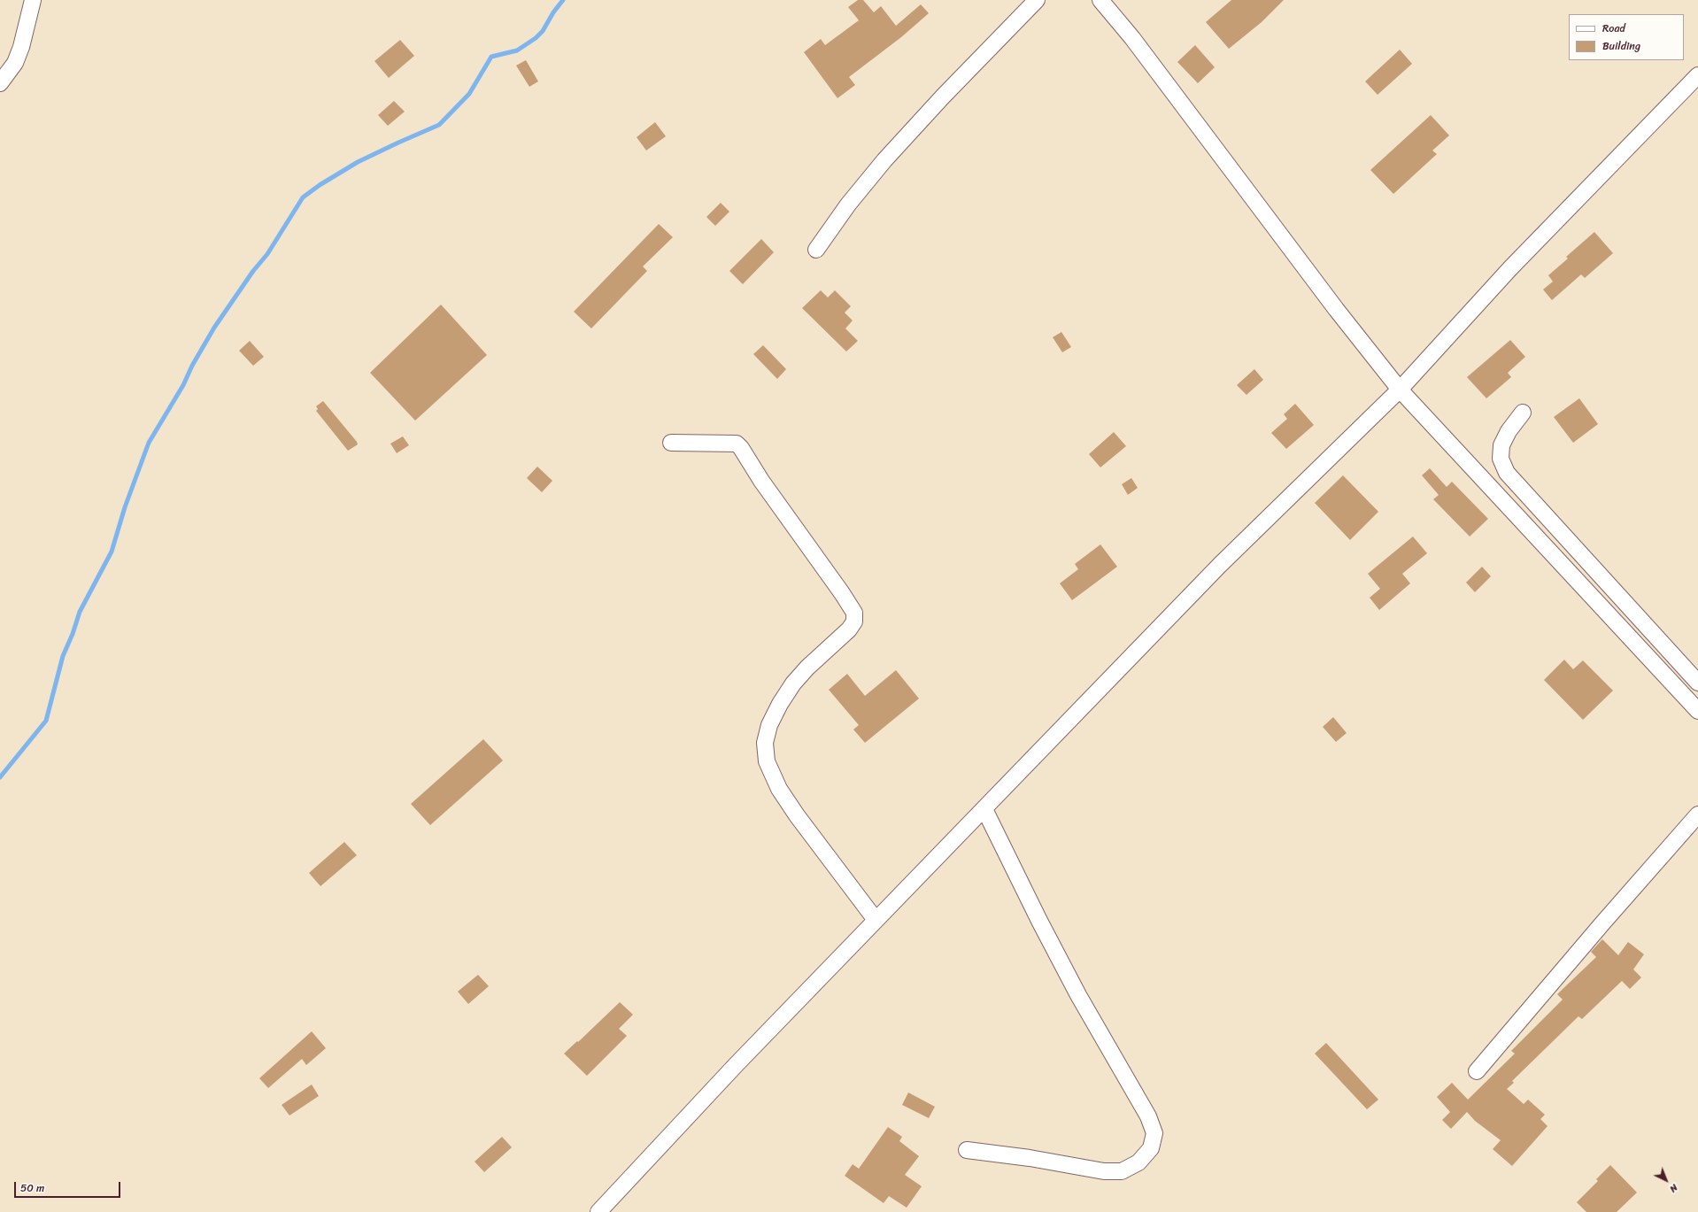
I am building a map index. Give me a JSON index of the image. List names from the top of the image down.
{
  "legend": ["Road", "Building"],
  "scale_bar": "50 m",
  "north": "bottom right"
}
